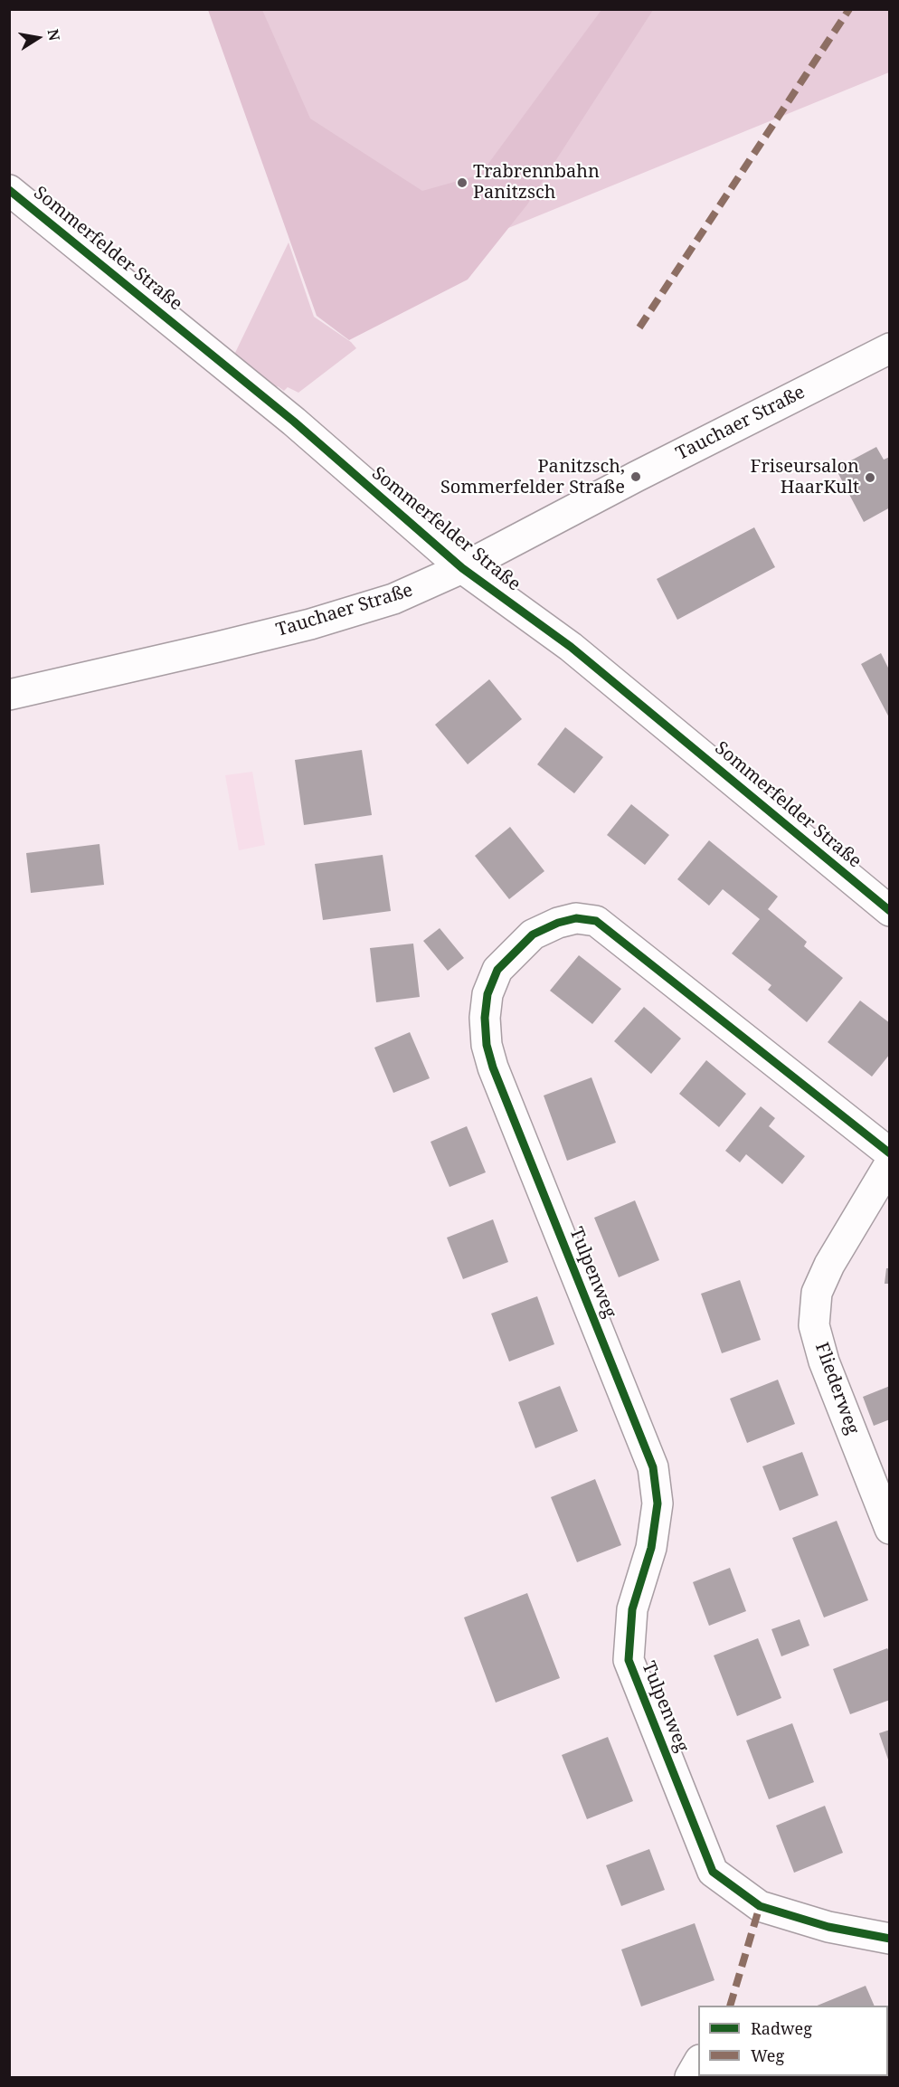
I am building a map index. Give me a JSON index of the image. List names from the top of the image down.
{
  "streets": {
    "street": [
      "Sommerfelder Straße",
      "Tauchaer Straße",
      "Tulpenweg",
      "Fliederweg"
    ]
  },
  "crossings": [
    ["Sommerfelder Straße", "Tauchaer Straße"]
  ],
  "places": ["Trabrennbahn Panitzsch", "Panitzsch, Sommerfelder Straße", "Friseursalon HaarKult"],
  "legend": ["Radweg", "Weg"],
  "north": "right"
}
